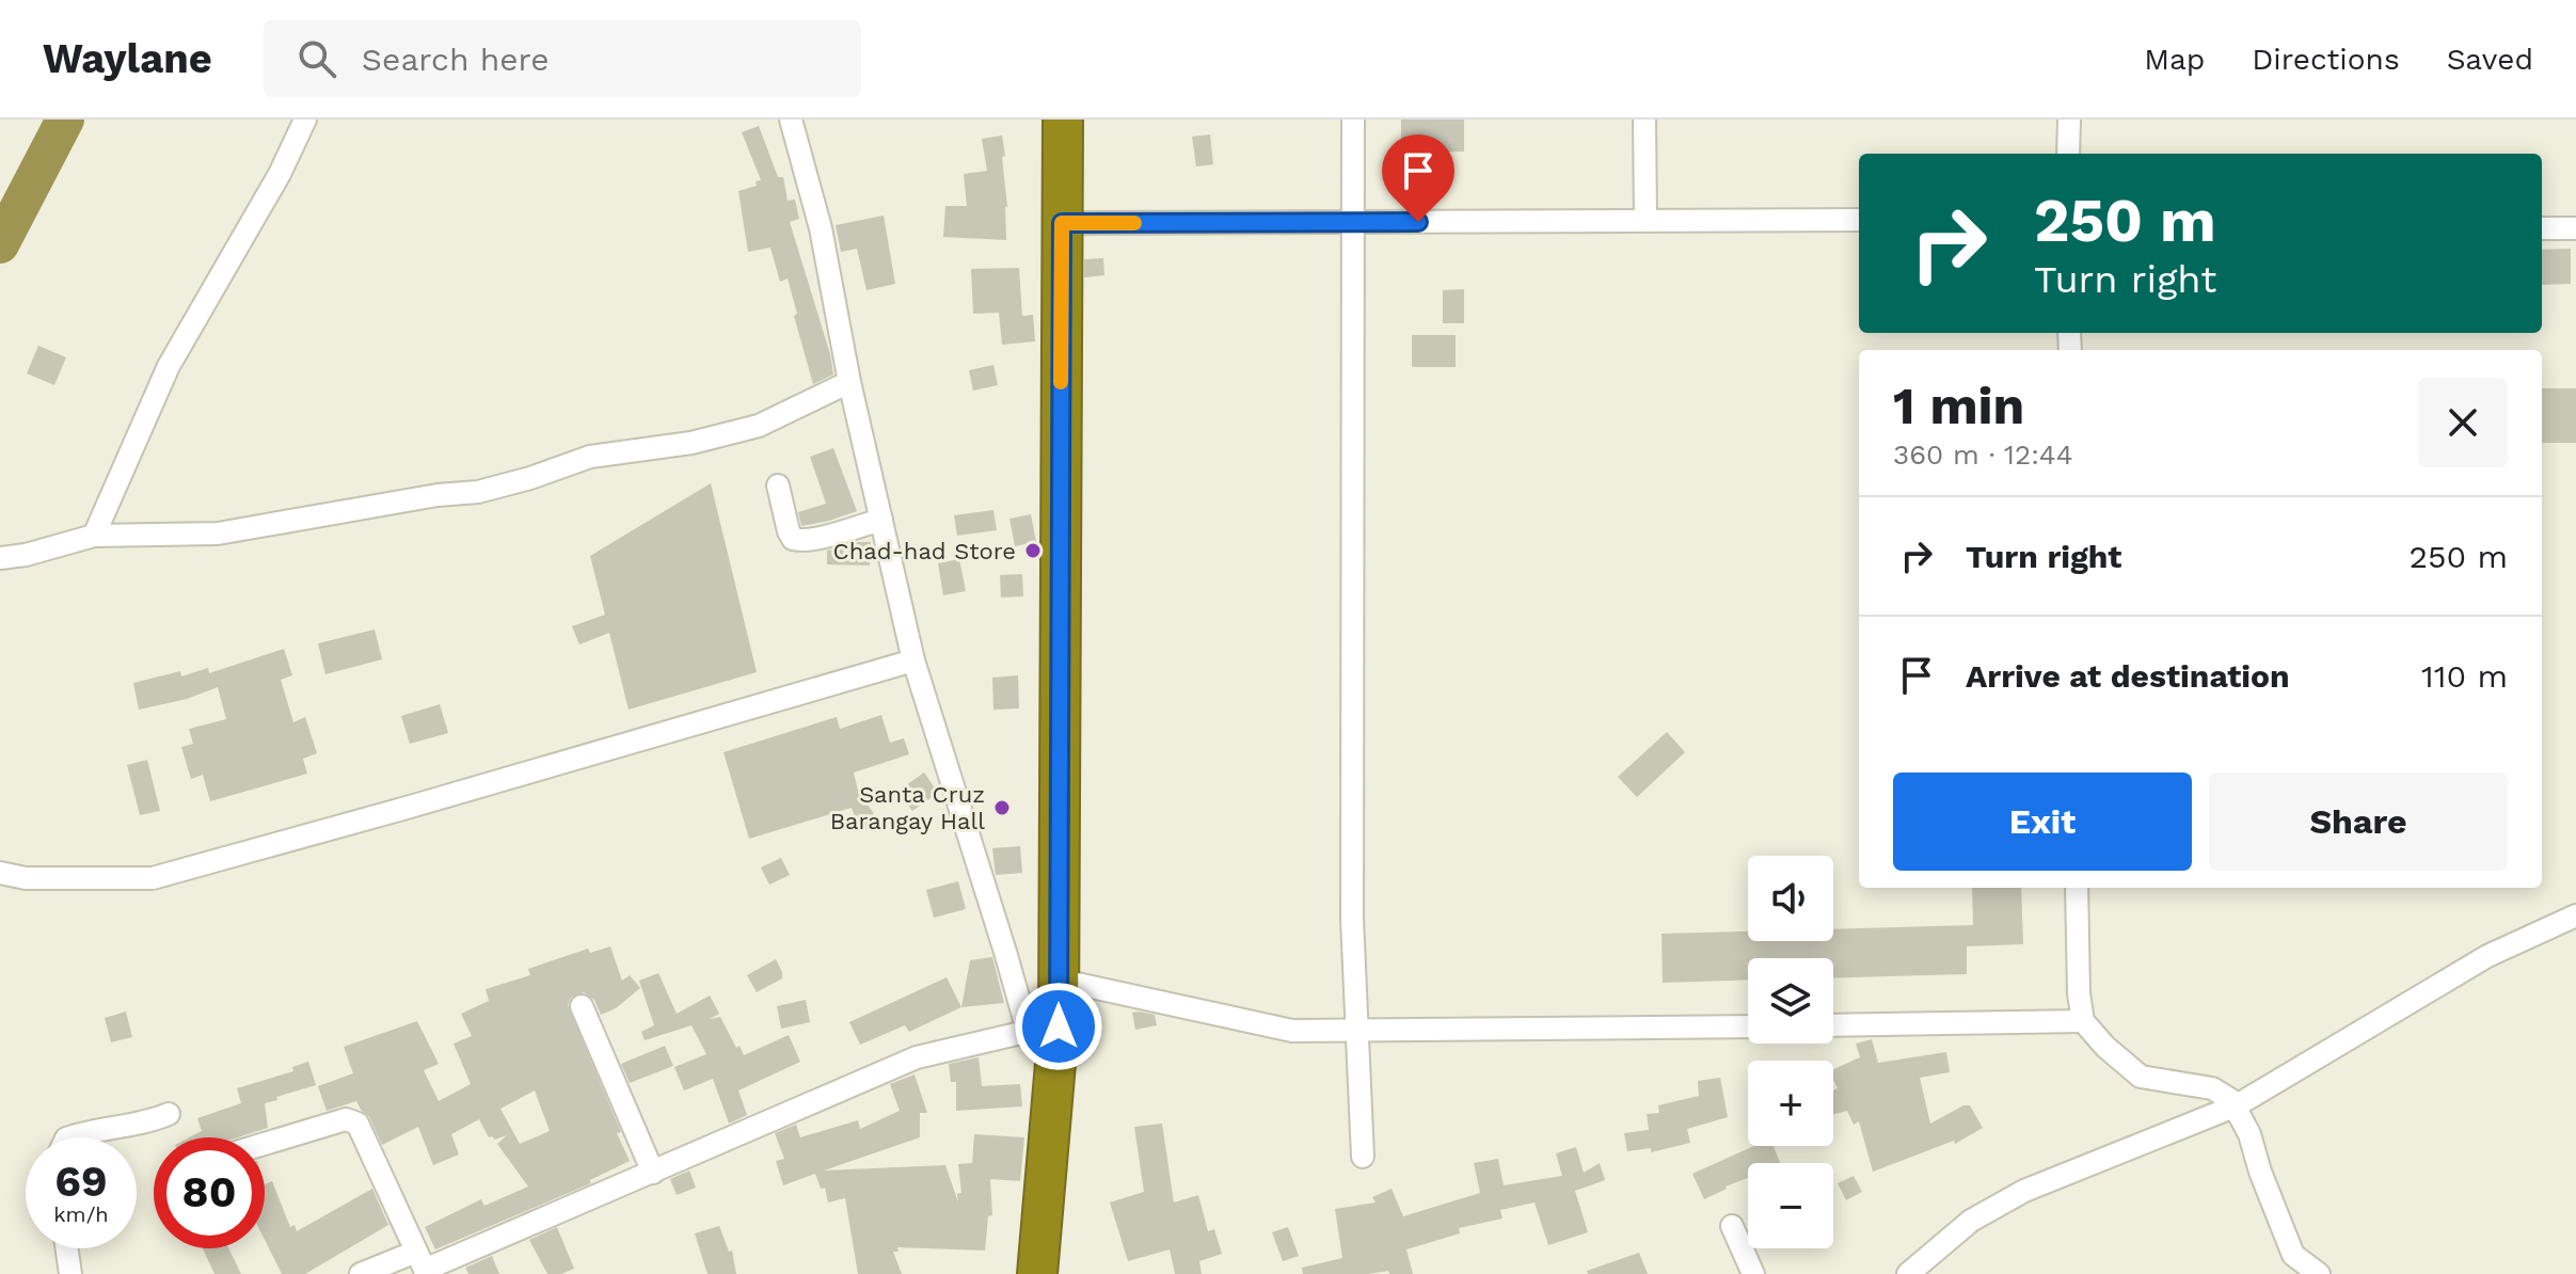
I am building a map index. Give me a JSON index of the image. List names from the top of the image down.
{
  "places": ["Chad-had Store", "Santa Cruz Barangay Hall"],
  "page": {
    "header": "Waylane",
    "search": "Search here",
    "nav": ["Map", "Directions", "Saved"],
    "turn": ["250 m", "Turn right"],
    "heading": ["1 min", "360 m · 12:44"],
    "list": [
      {
        "name": "Turn right",
        "value": "250 m"
      },
      {
        "name": "Arrive at destination",
        "value": "110 m"
      }
    ],
    "buttons": ["Exit", "Share"],
    "map_buttons": ["+", "−"],
    "speed": "69 km/h",
    "limit": "80"
  }
}
